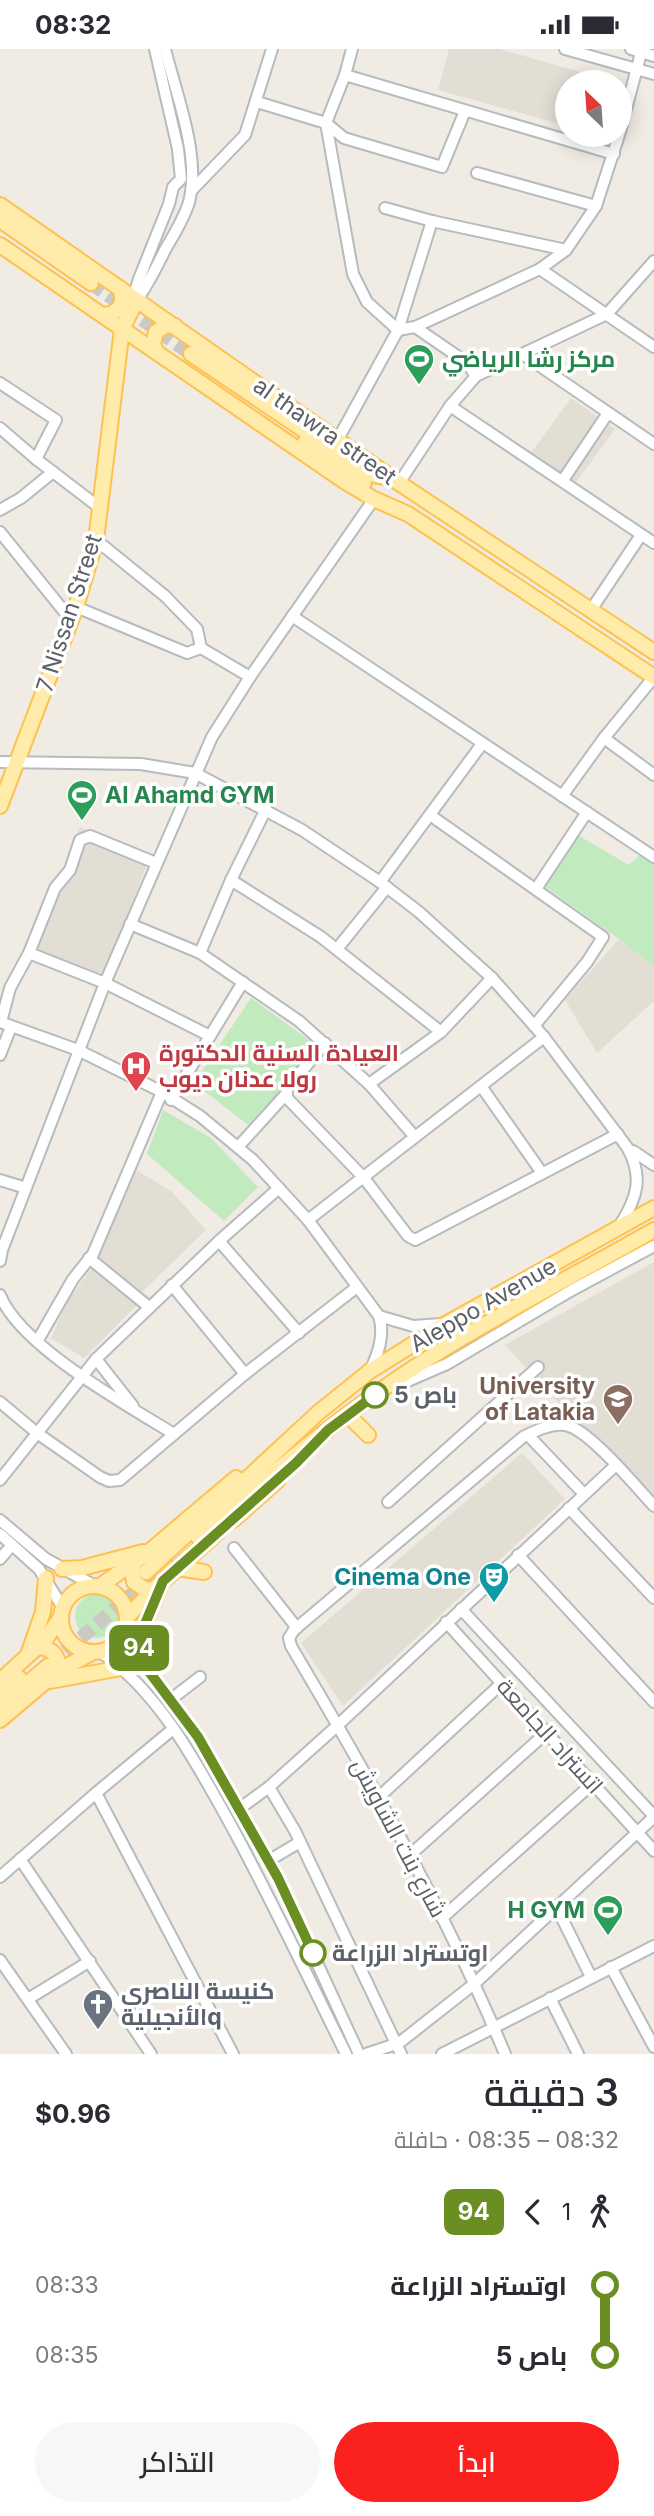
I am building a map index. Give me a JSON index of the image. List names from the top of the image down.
{
  "streets": {
    "main road": ["al thawra street", "7 Nissan Street", "Aleppo Avenue"],
    "street": ["اتستراد الجامعة", "شارع بنت الشاويش"]
  },
  "crossings": [
    ["al thawra street", "7 Nissan Street"]
  ],
  "places": {
    "sports": ["مركز رشا الرياضي", "Al Ahamd GYM", "H GYM"],
    "hospital": ["العيادة السنية الدكتورة رولا عدنان ديوب"],
    "other": ["باص 5", "اوتستراد الزراعة"],
    "school or university": ["University of Latakia"],
    "theatre": ["Cinema One"],
    "church": ["كنيسة الناصري الأنجيليةq"]
  },
  "lines": ["bus line 94"],
  "north": "top left",
  "page": {
    "status": "08:32",
    "on_map": "94",
    "heading": ["3 دقيقة", "08:32 – 08:35 · حافلة", "$0.96"],
    "legs": ["1", "94"],
    "list": [
      {
        "name": "اوتستراد الزراعة",
        "value": "08:33"
      },
      {
        "name": "باص 5",
        "value": "08:35"
      }
    ],
    "buttons": ["ابدأ", "التذاكر"]
  }
}
